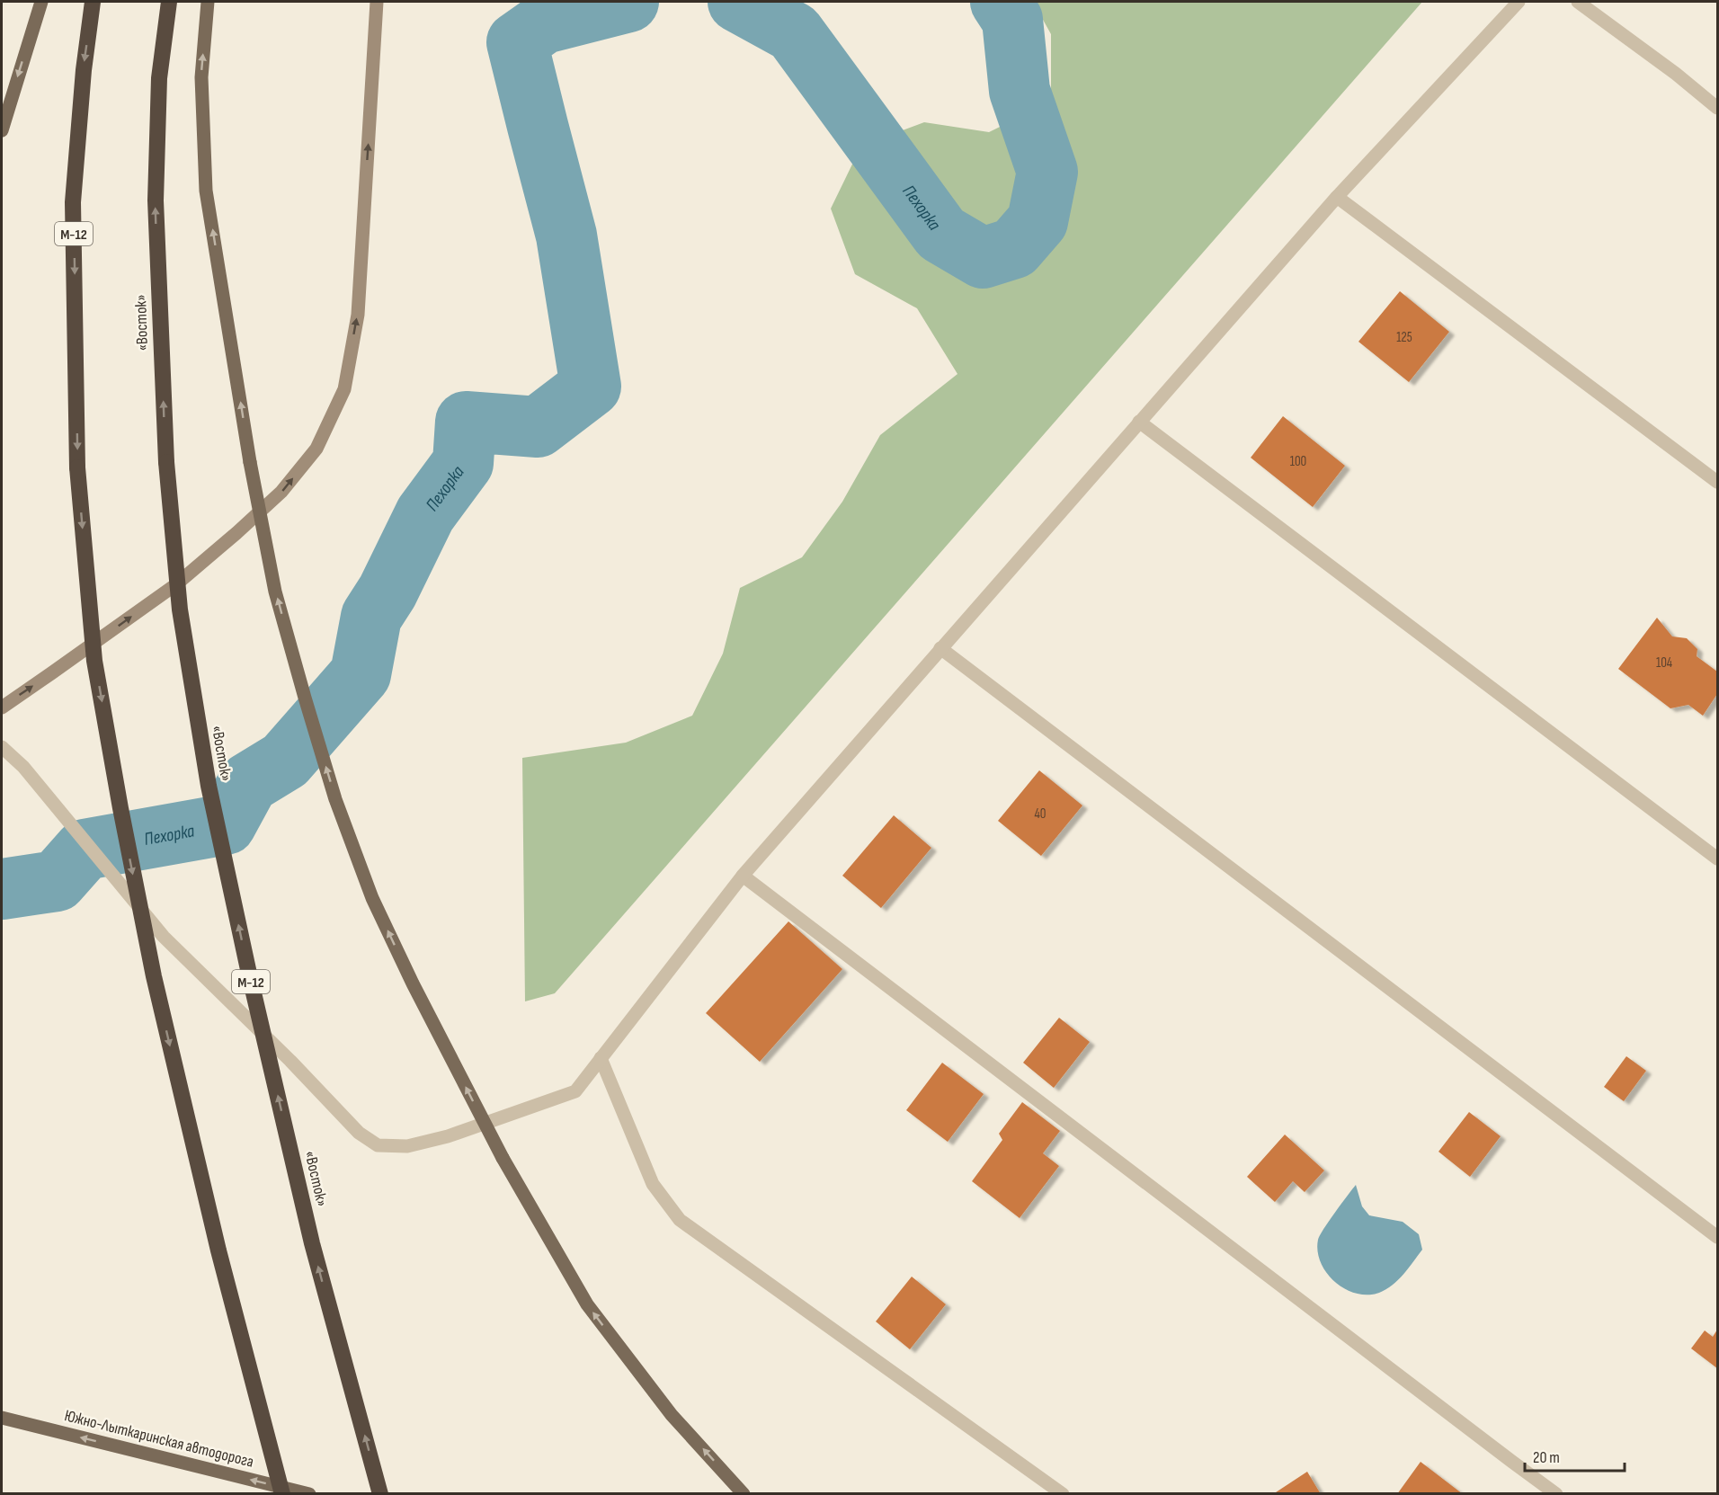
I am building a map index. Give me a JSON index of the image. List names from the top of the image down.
{
  "streets": {
    "highway": ["М-12", "«Восток»"],
    "main road": ["Южно-Лыткаринская автодорога"]
  },
  "one_way": ["Южно-Лыткаринская автодорога"],
  "water": ["Пехорка"],
  "house_numbers": [
    "125",
    "100",
    "104",
    "40"
  ],
  "scale_bar": "20 m"
}
